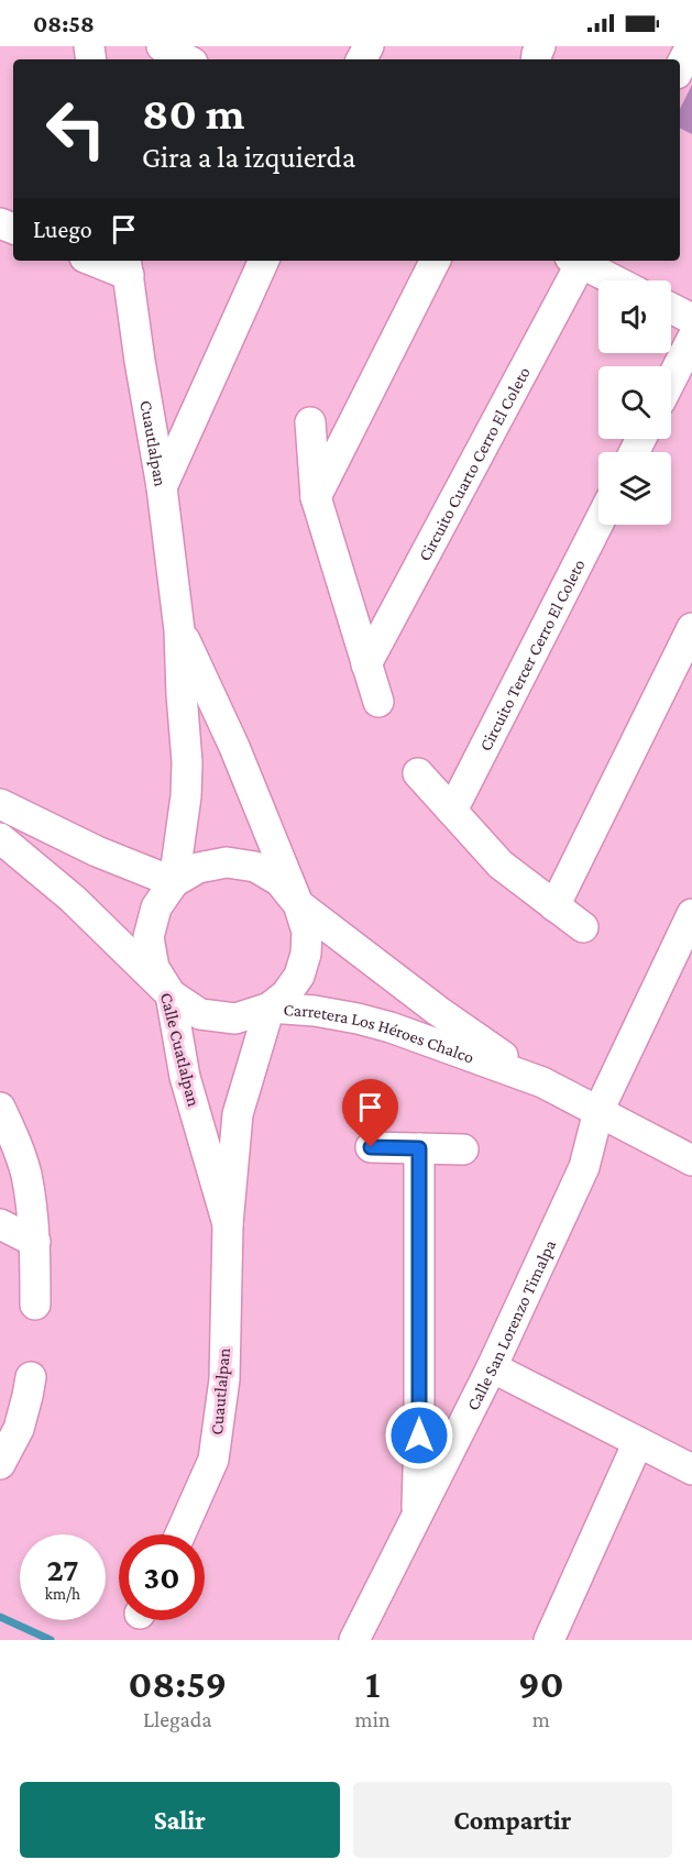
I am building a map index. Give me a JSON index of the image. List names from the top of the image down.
{
  "streets": {
    "street": [
      "Cuautlalpan",
      "Circuito Cuarto Cerro El Coleto",
      "Circuito Tercer Cerro El Coleto",
      "Carretera Los Héroes Chalco",
      "Calle Cuatlalpan",
      "Calle San Lorenzo Timalpa"
    ]
  },
  "crossings": [
    ["Cuautlalpan", "Calle Cuatlalpan"],
    ["Carretera Los Héroes Chalco", "Calle Cuatlalpan"],
    ["Carretera Los Héroes Chalco", "Calle San Lorenzo Timalpa"]
  ],
  "page": {
    "status": "08:58",
    "turn": ["80 m", "Gira a la izquierda"],
    "then": "Luego",
    "speed": "27 km/h",
    "limit": "30",
    "eta": [
      "08:59",
      "Llegada",
      "1",
      "min",
      "90",
      "m"
    ],
    "buttons": ["Salir", "Compartir"]
  }
}
